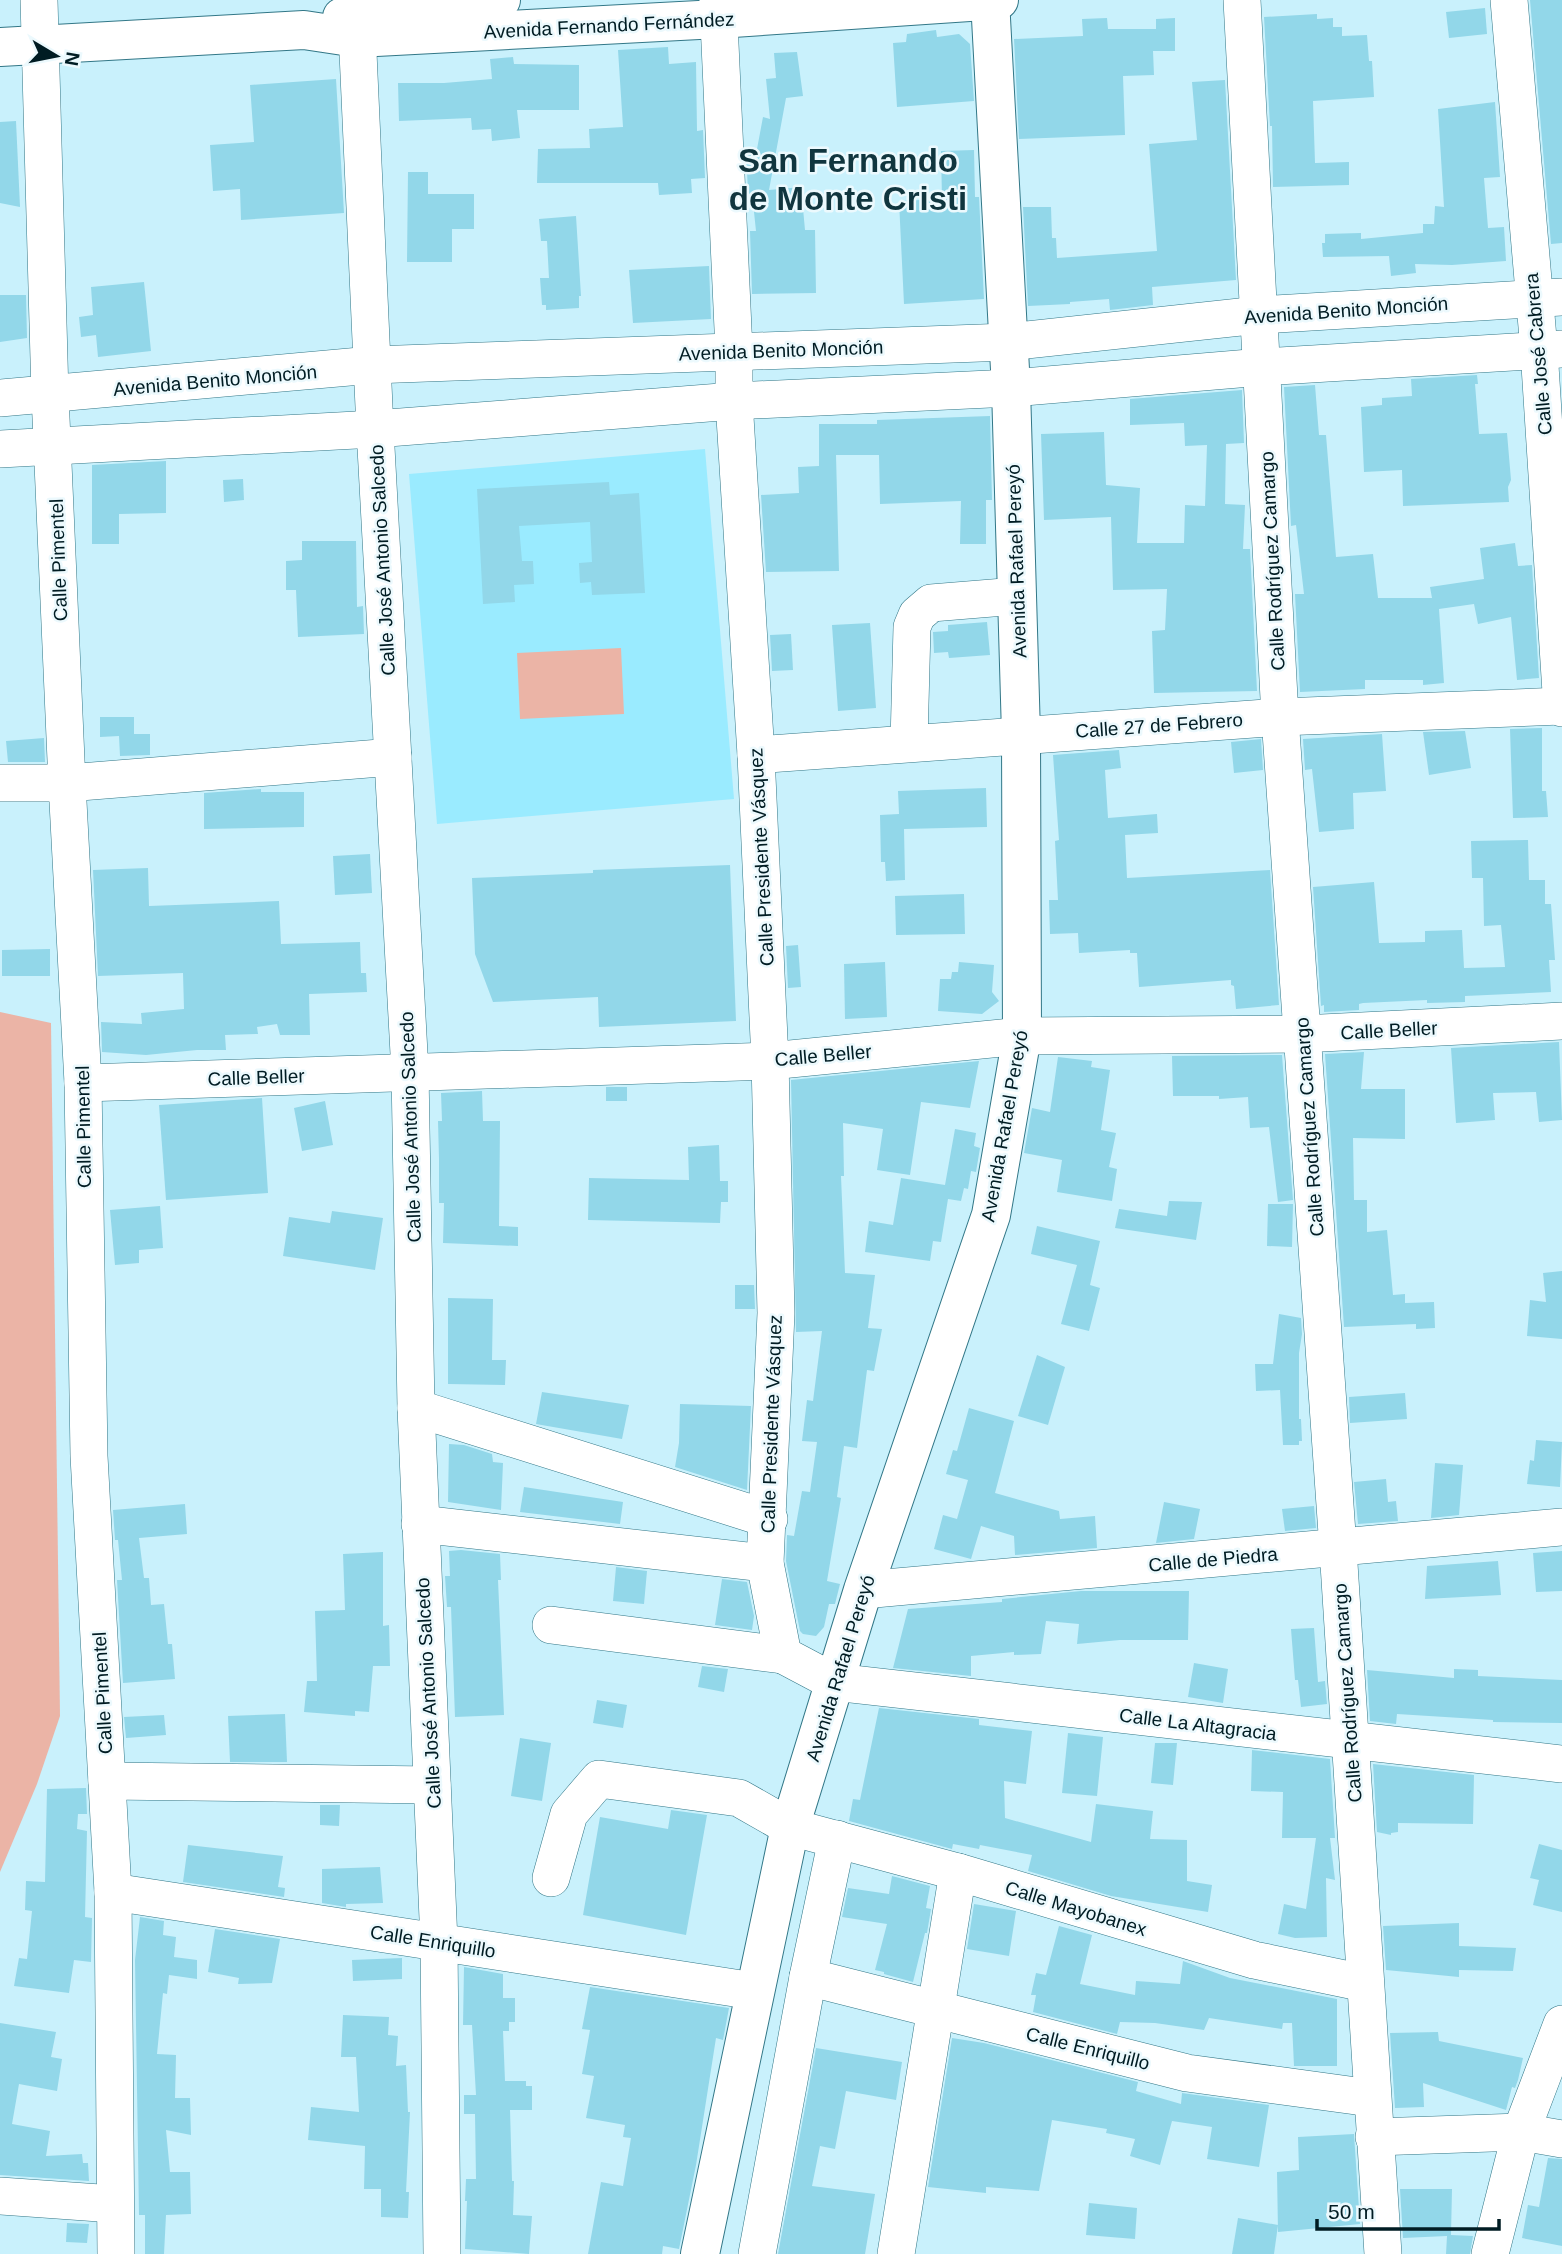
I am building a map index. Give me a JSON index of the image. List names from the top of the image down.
{
  "streets": {
    "main road": ["Avenida Fernando Fernández", "Avenida Rafael Pereyó"],
    "street": [
      "Avenida Benito Monción",
      "Calle José Cabrera",
      "Calle Pimentel",
      "Calle José Antonio Salcedo",
      "Calle Rodríguez Camargo",
      "Calle 27 de Febrero",
      "Calle Presidente Vásquez",
      "Calle Beller",
      "Calle de Piedra",
      "Calle La Altagracia",
      "Calle Mayobanex",
      "Calle Enriquillo"
    ]
  },
  "crossings": [
    ["Avenida Fernando Fernández", "Calle Pimentel"],
    ["Avenida Fernando Fernández", "Calle José Antonio Salcedo"],
    ["Avenida Fernando Fernández", "Avenida Rafael Pereyó"],
    ["Avenida Fernando Fernández", "Calle Presidente Vásquez"],
    ["Avenida Benito Monción", "Calle José Cabrera"],
    ["Avenida Benito Monción", "Calle Pimentel"],
    ["Avenida Benito Monción", "Calle José Antonio Salcedo"],
    ["Avenida Benito Monción", "Avenida Rafael Pereyó"],
    ["Avenida Benito Monción", "Calle Rodríguez Camargo"],
    ["Avenida Benito Monción", "Calle Presidente Vásquez"],
    ["Calle José Cabrera", "Calle 27 de Febrero"],
    ["Calle Pimentel", "Calle Beller"],
    ["Calle Pimentel", "Calle Enriquillo"],
    ["Calle José Antonio Salcedo", "Calle Beller"],
    ["Calle José Antonio Salcedo", "Calle Enriquillo"],
    ["Avenida Rafael Pereyó", "Calle 27 de Febrero"],
    ["Avenida Rafael Pereyó", "Calle Beller"],
    ["Avenida Rafael Pereyó", "Calle de Piedra"],
    ["Avenida Rafael Pereyó", "Calle La Altagracia"],
    ["Avenida Rafael Pereyó", "Calle Mayobanex"],
    ["Avenida Rafael Pereyó", "Calle Enriquillo"],
    ["Calle Rodríguez Camargo", "Calle 27 de Febrero"],
    ["Calle Rodríguez Camargo", "Calle Beller"],
    ["Calle Rodríguez Camargo", "Calle de Piedra"],
    ["Calle Rodríguez Camargo", "Calle La Altagracia"],
    ["Calle Rodríguez Camargo", "Calle Mayobanex"],
    ["Calle Rodríguez Camargo", "Calle Enriquillo"],
    ["Calle 27 de Febrero", "Calle Presidente Vásquez"],
    ["Calle Presidente Vásquez", "Calle Beller"]
  ],
  "districts": ["San Fernando de Monte Cristi"],
  "scale_bar": "50 m",
  "north": "right"
}
